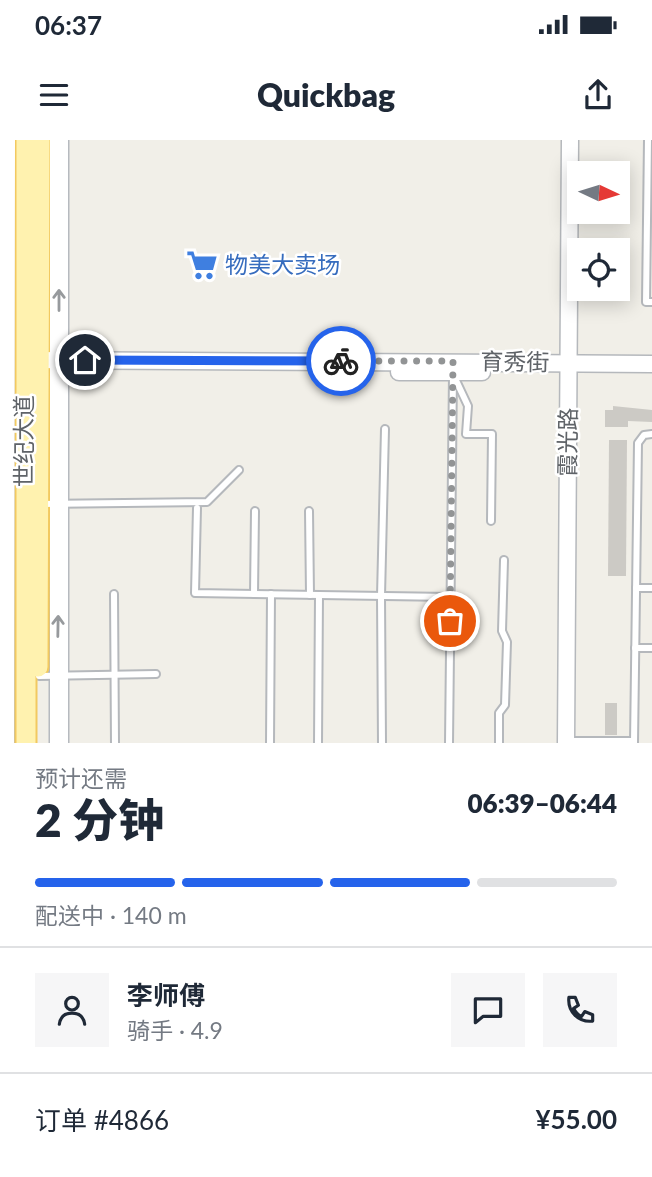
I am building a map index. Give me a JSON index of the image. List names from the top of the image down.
{
  "streets": {
    "main road": ["世纪大道"],
    "street": ["育秀街", "霞光路"]
  },
  "crossings": [
    ["育秀街", "世纪大道"],
    ["育秀街", "霞光路"]
  ],
  "places": {
    "supermarket": ["物美大卖场"]
  },
  "north": "right",
  "page": {
    "status": "06:37",
    "header": "Quickbag",
    "heading": ["2 分钟", "预计还需", "06:39–06:44"],
    "panel": [
      "李师傅",
      "骑手 · 4.9",
      "订单 #4866",
      "¥55.00"
    ],
    "bar": "配送中 · 140 m"
  }
}
